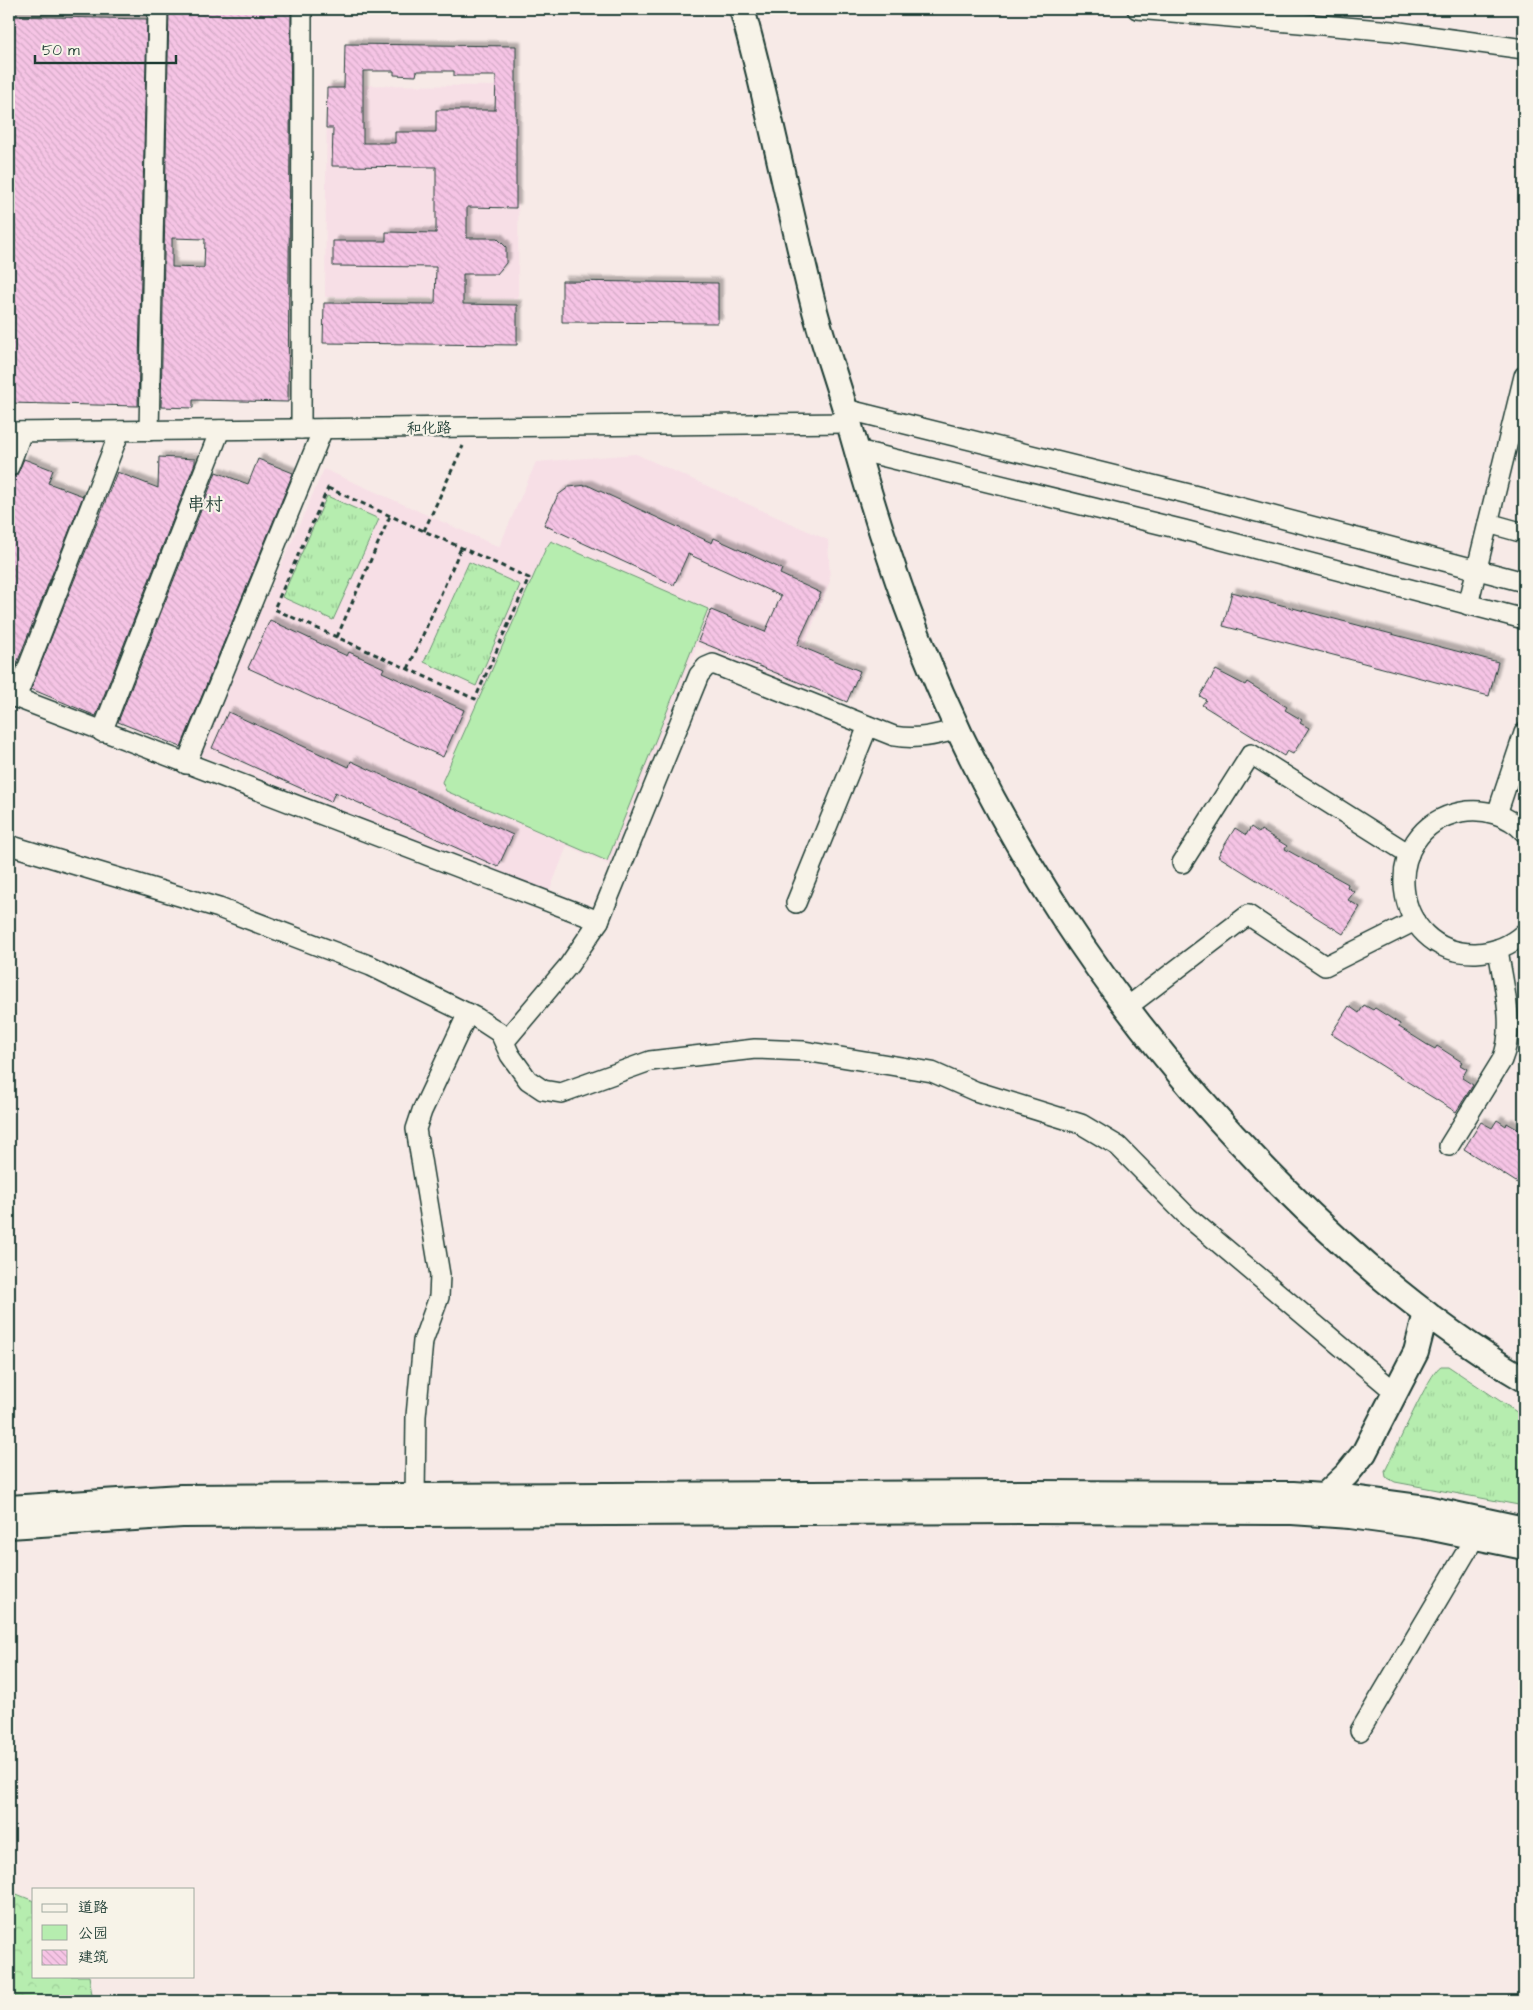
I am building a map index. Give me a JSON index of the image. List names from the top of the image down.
{
  "streets": {
    "street": ["和化路"]
  },
  "districts": ["串村"],
  "legend": ["道路", "公园", "建筑"],
  "scale_bar": "50 m"
}
